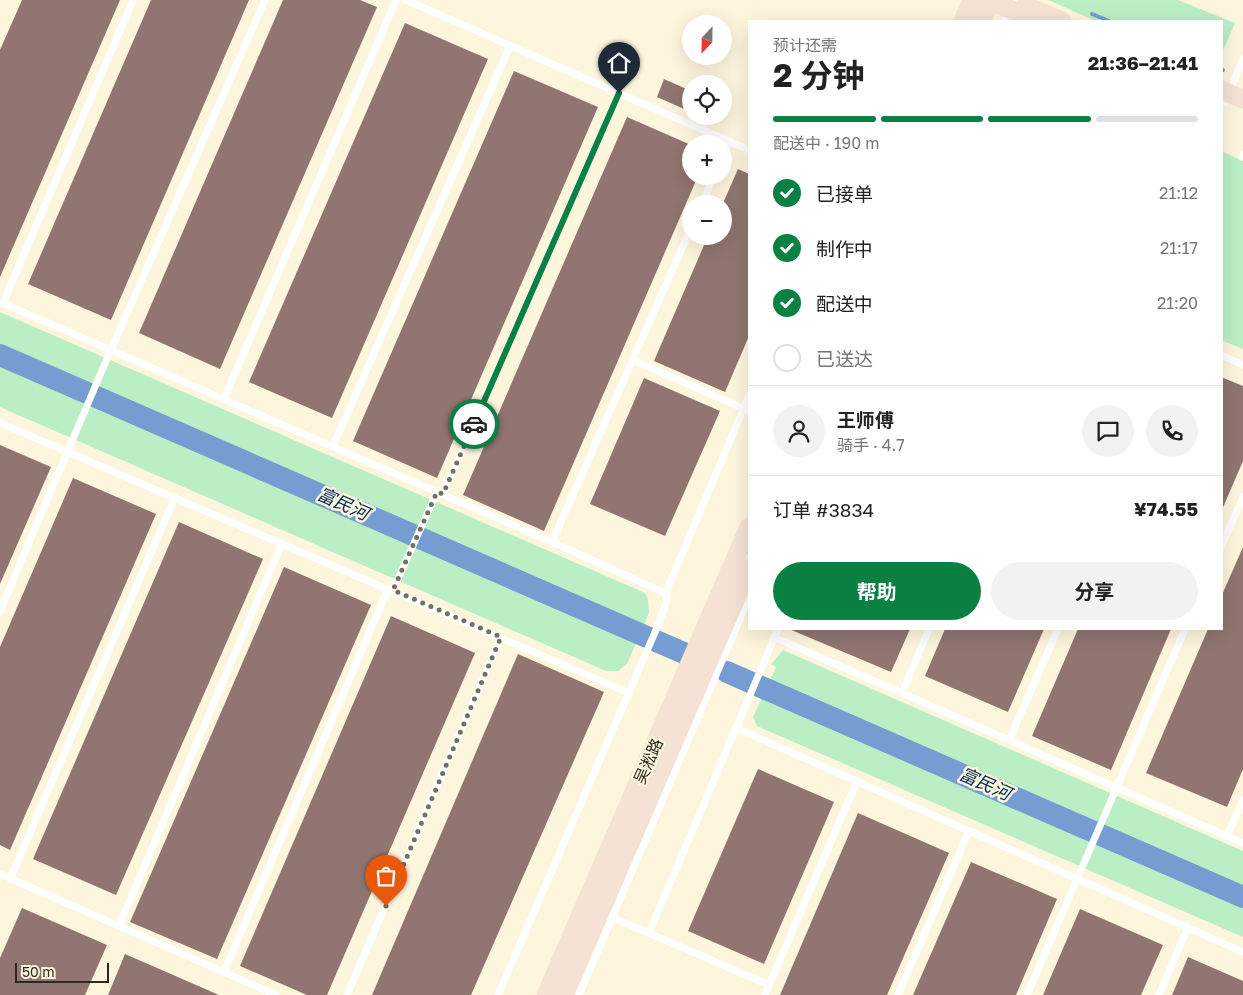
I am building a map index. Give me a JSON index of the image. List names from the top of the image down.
{
  "streets": {
    "main road": ["吴淞路"]
  },
  "water": ["富民河"],
  "scale_bar": "50 m",
  "north": "bottom",
  "page": {
    "map_buttons": ["+", "−"],
    "heading": ["2 分钟", "预计还需", "21:36–21:41"],
    "panel": [
      "王师傅",
      "骑手 · 4.7",
      "订单 #3834",
      "¥74.55"
    ],
    "bar": "配送中 · 190 m",
    "list": [
      ["已接单", "21:12"],
      ["制作中", "21:17"],
      ["配送中", "21:20"],
      "已送达"
    ],
    "buttons": ["帮助", "分享"],
    "scale": "50 m"
  }
}
